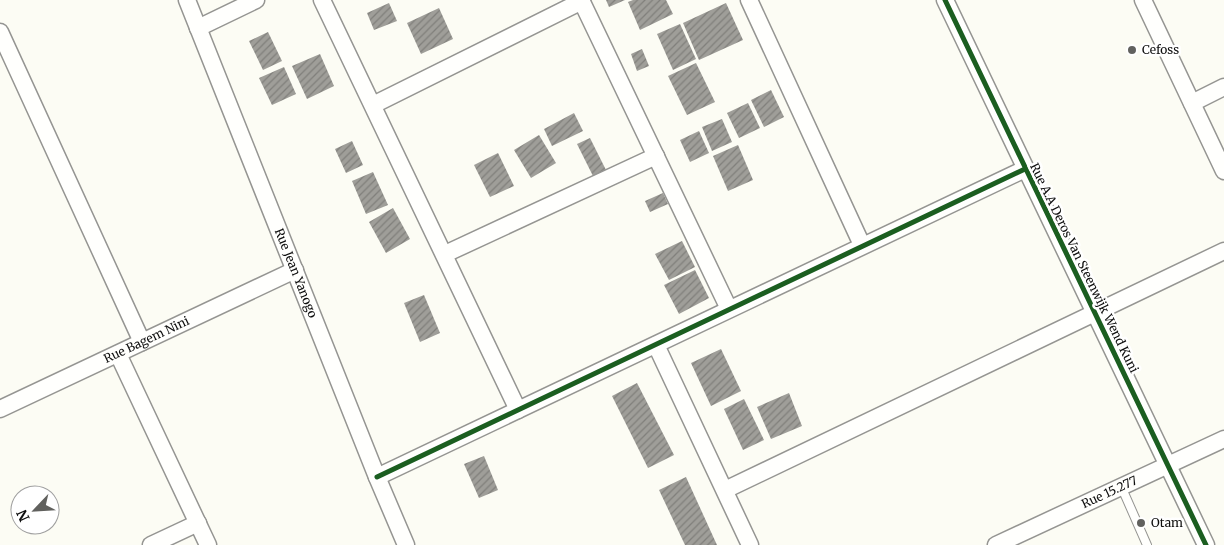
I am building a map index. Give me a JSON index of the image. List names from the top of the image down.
{
  "streets": {
    "street": [
      "Rue A.A Deros Van Steenwijk Wend Kuni",
      "Rue Jean Yanogo",
      "Rue Bagem Nini",
      "Rue 15.277"
    ]
  },
  "crossings": [
    ["Rue A.A Deros Van Steenwijk Wend Kuni", "Rue 15.277"],
    ["Rue Jean Yanogo", "Rue Bagem Nini"]
  ],
  "places": ["Cefoss", "Otam"],
  "north": "bottom left"
}
